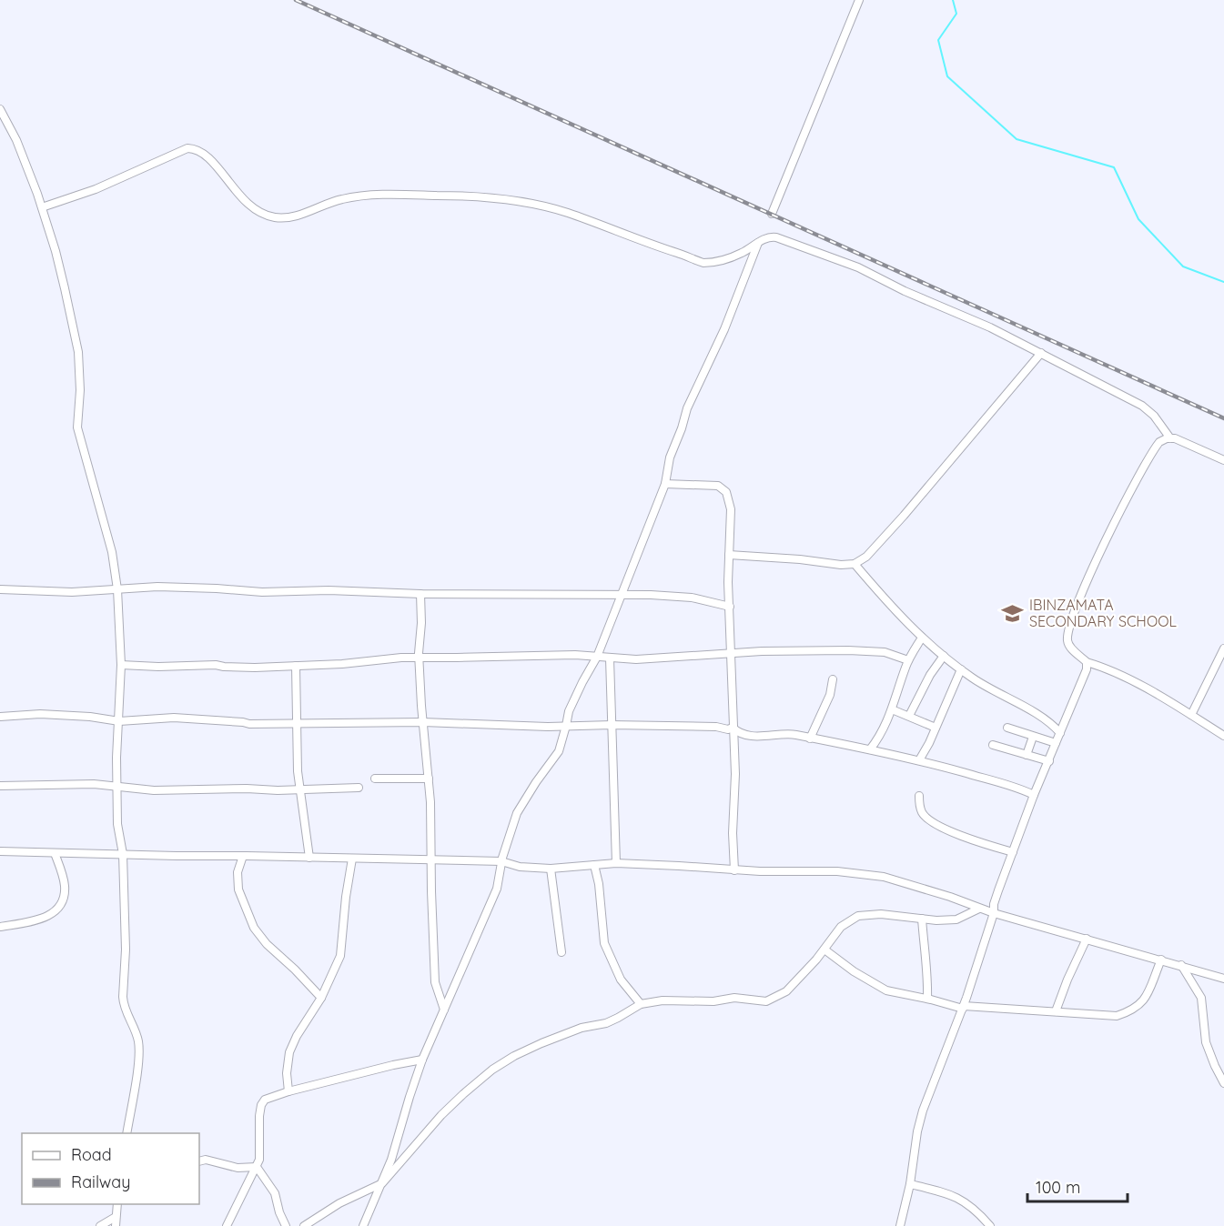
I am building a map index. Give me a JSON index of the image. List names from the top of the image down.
{
  "places": {
    "school or university": ["IBINZAMATA SECONDARY SCHOOL"]
  },
  "legend": ["Road", "Railway"],
  "scale_bar": "100 m"
}
